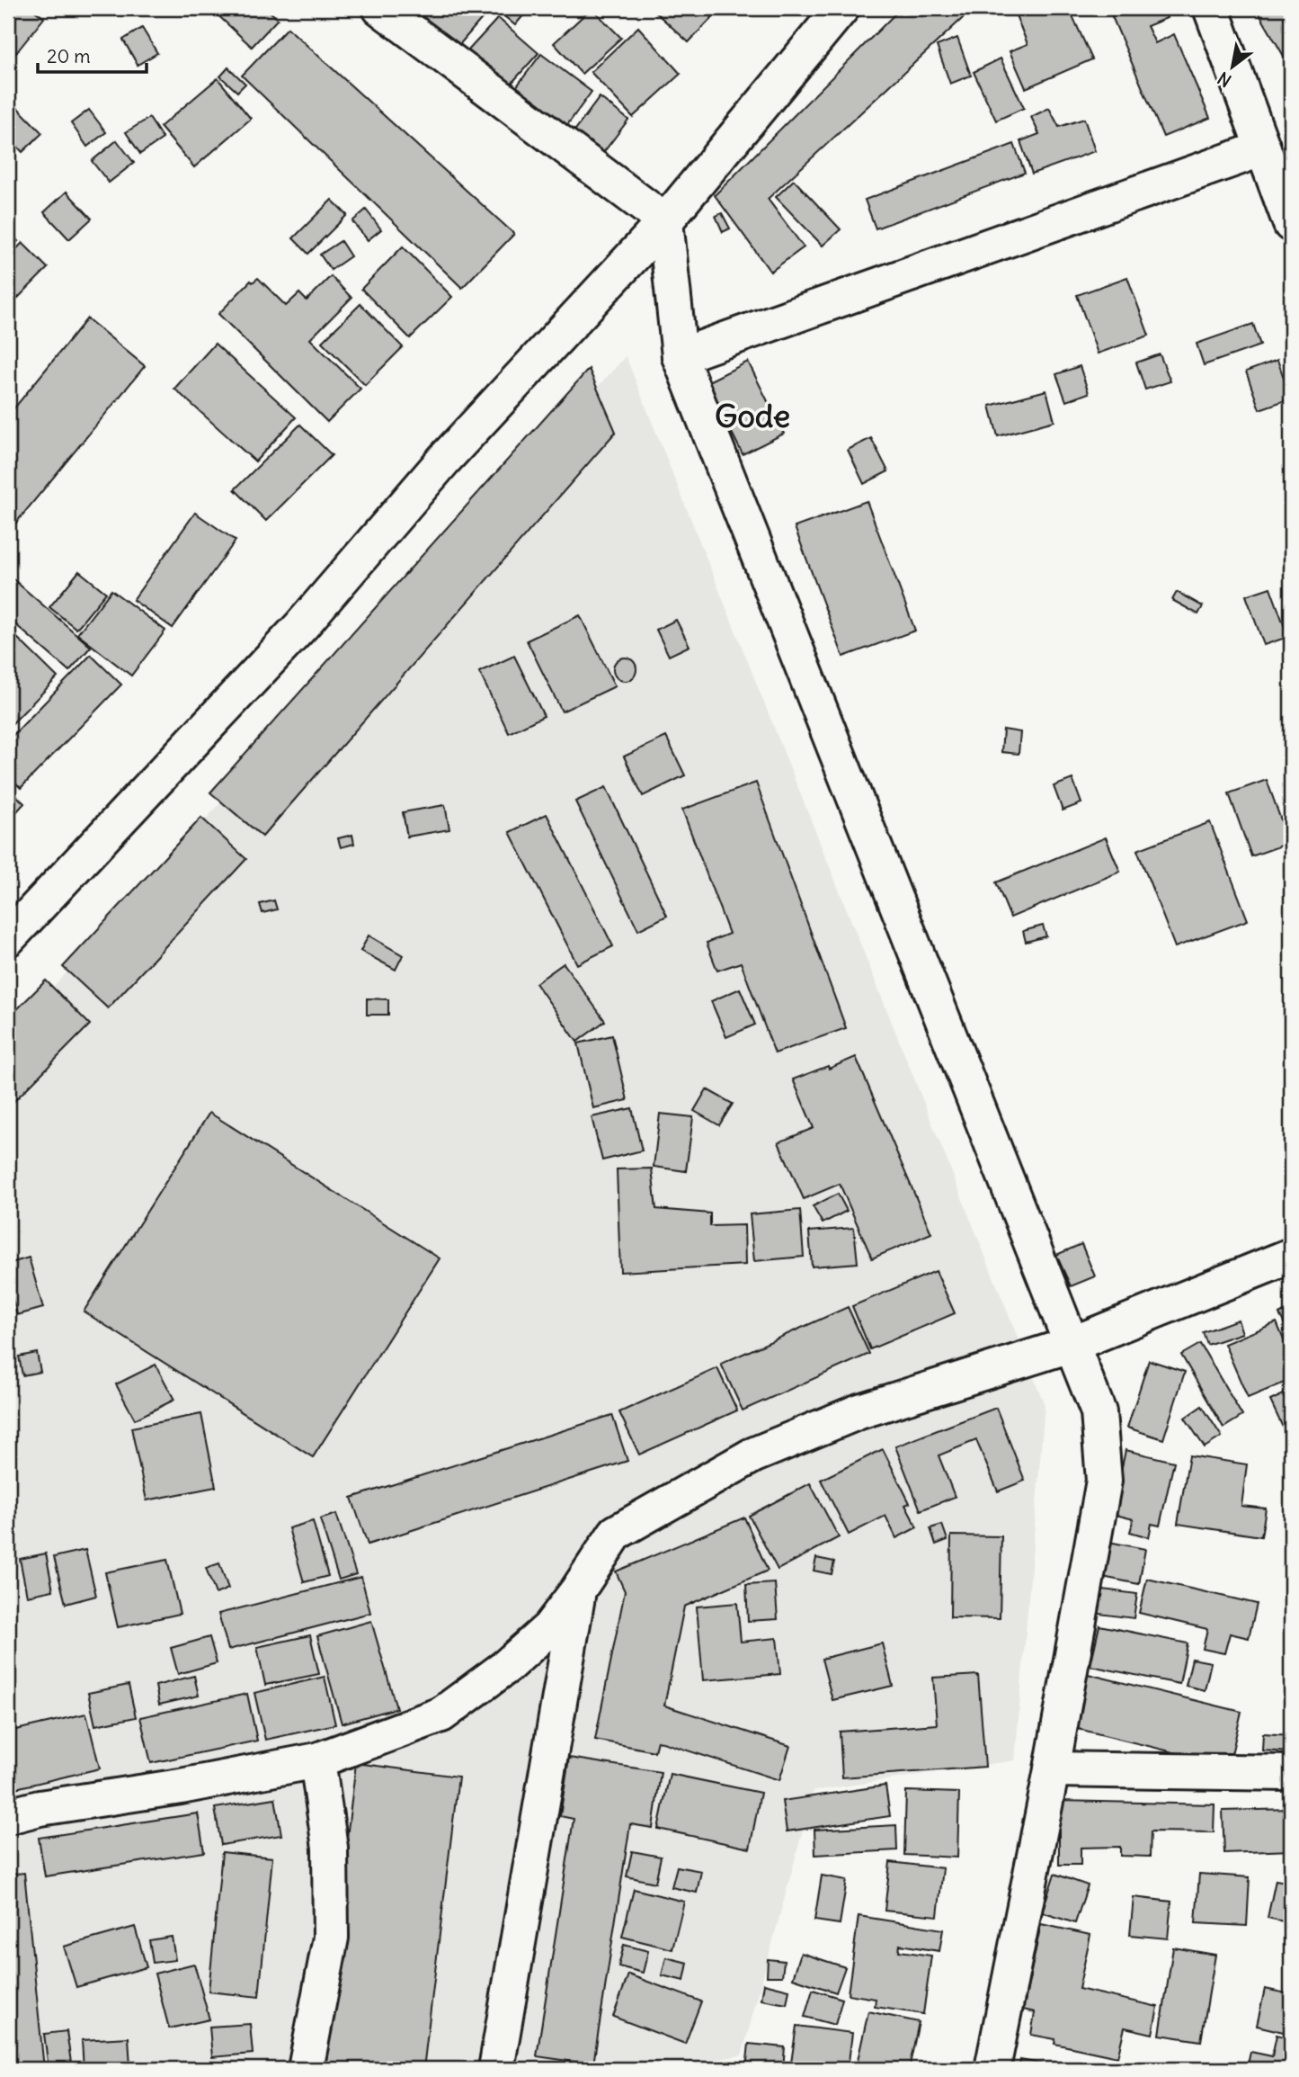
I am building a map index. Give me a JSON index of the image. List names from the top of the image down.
{
  "districts": ["Gode"],
  "scale_bar": "20 m",
  "north": "bottom left"
}
